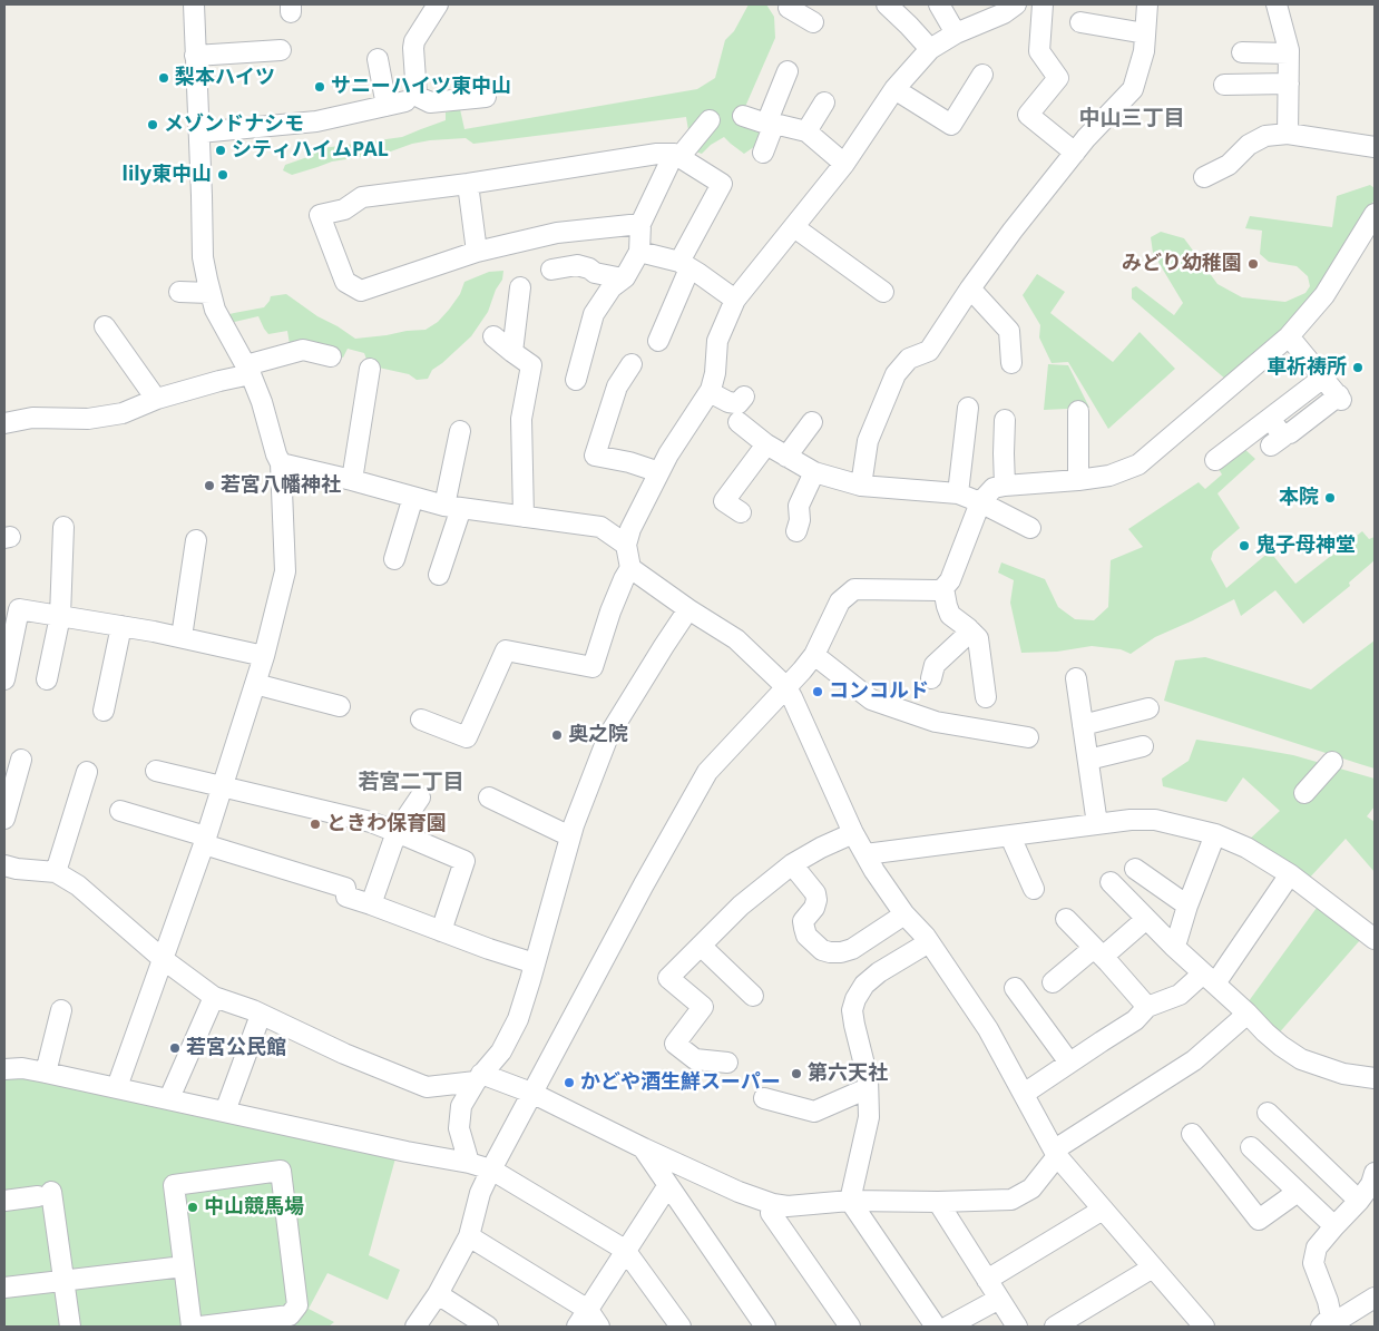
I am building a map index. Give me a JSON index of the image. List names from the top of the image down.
{
  "districts": ["中山三丁目", "若宮二丁目"],
  "places": [
    "梨本ハイツ",
    "サニーハイツ東中山",
    "メゾンドナシモ",
    "シティハイムPAL",
    "lily東中山",
    "みどり幼稚園",
    "車祈祷所",
    "若宮八幡神社",
    "本院",
    "鬼子母神堂",
    "コンコルド",
    "奥之院",
    "ときわ保育園",
    "若宮公民館",
    "第六天社",
    "かどや酒生鮮スーパー",
    "中山競馬場"
  ]
}
